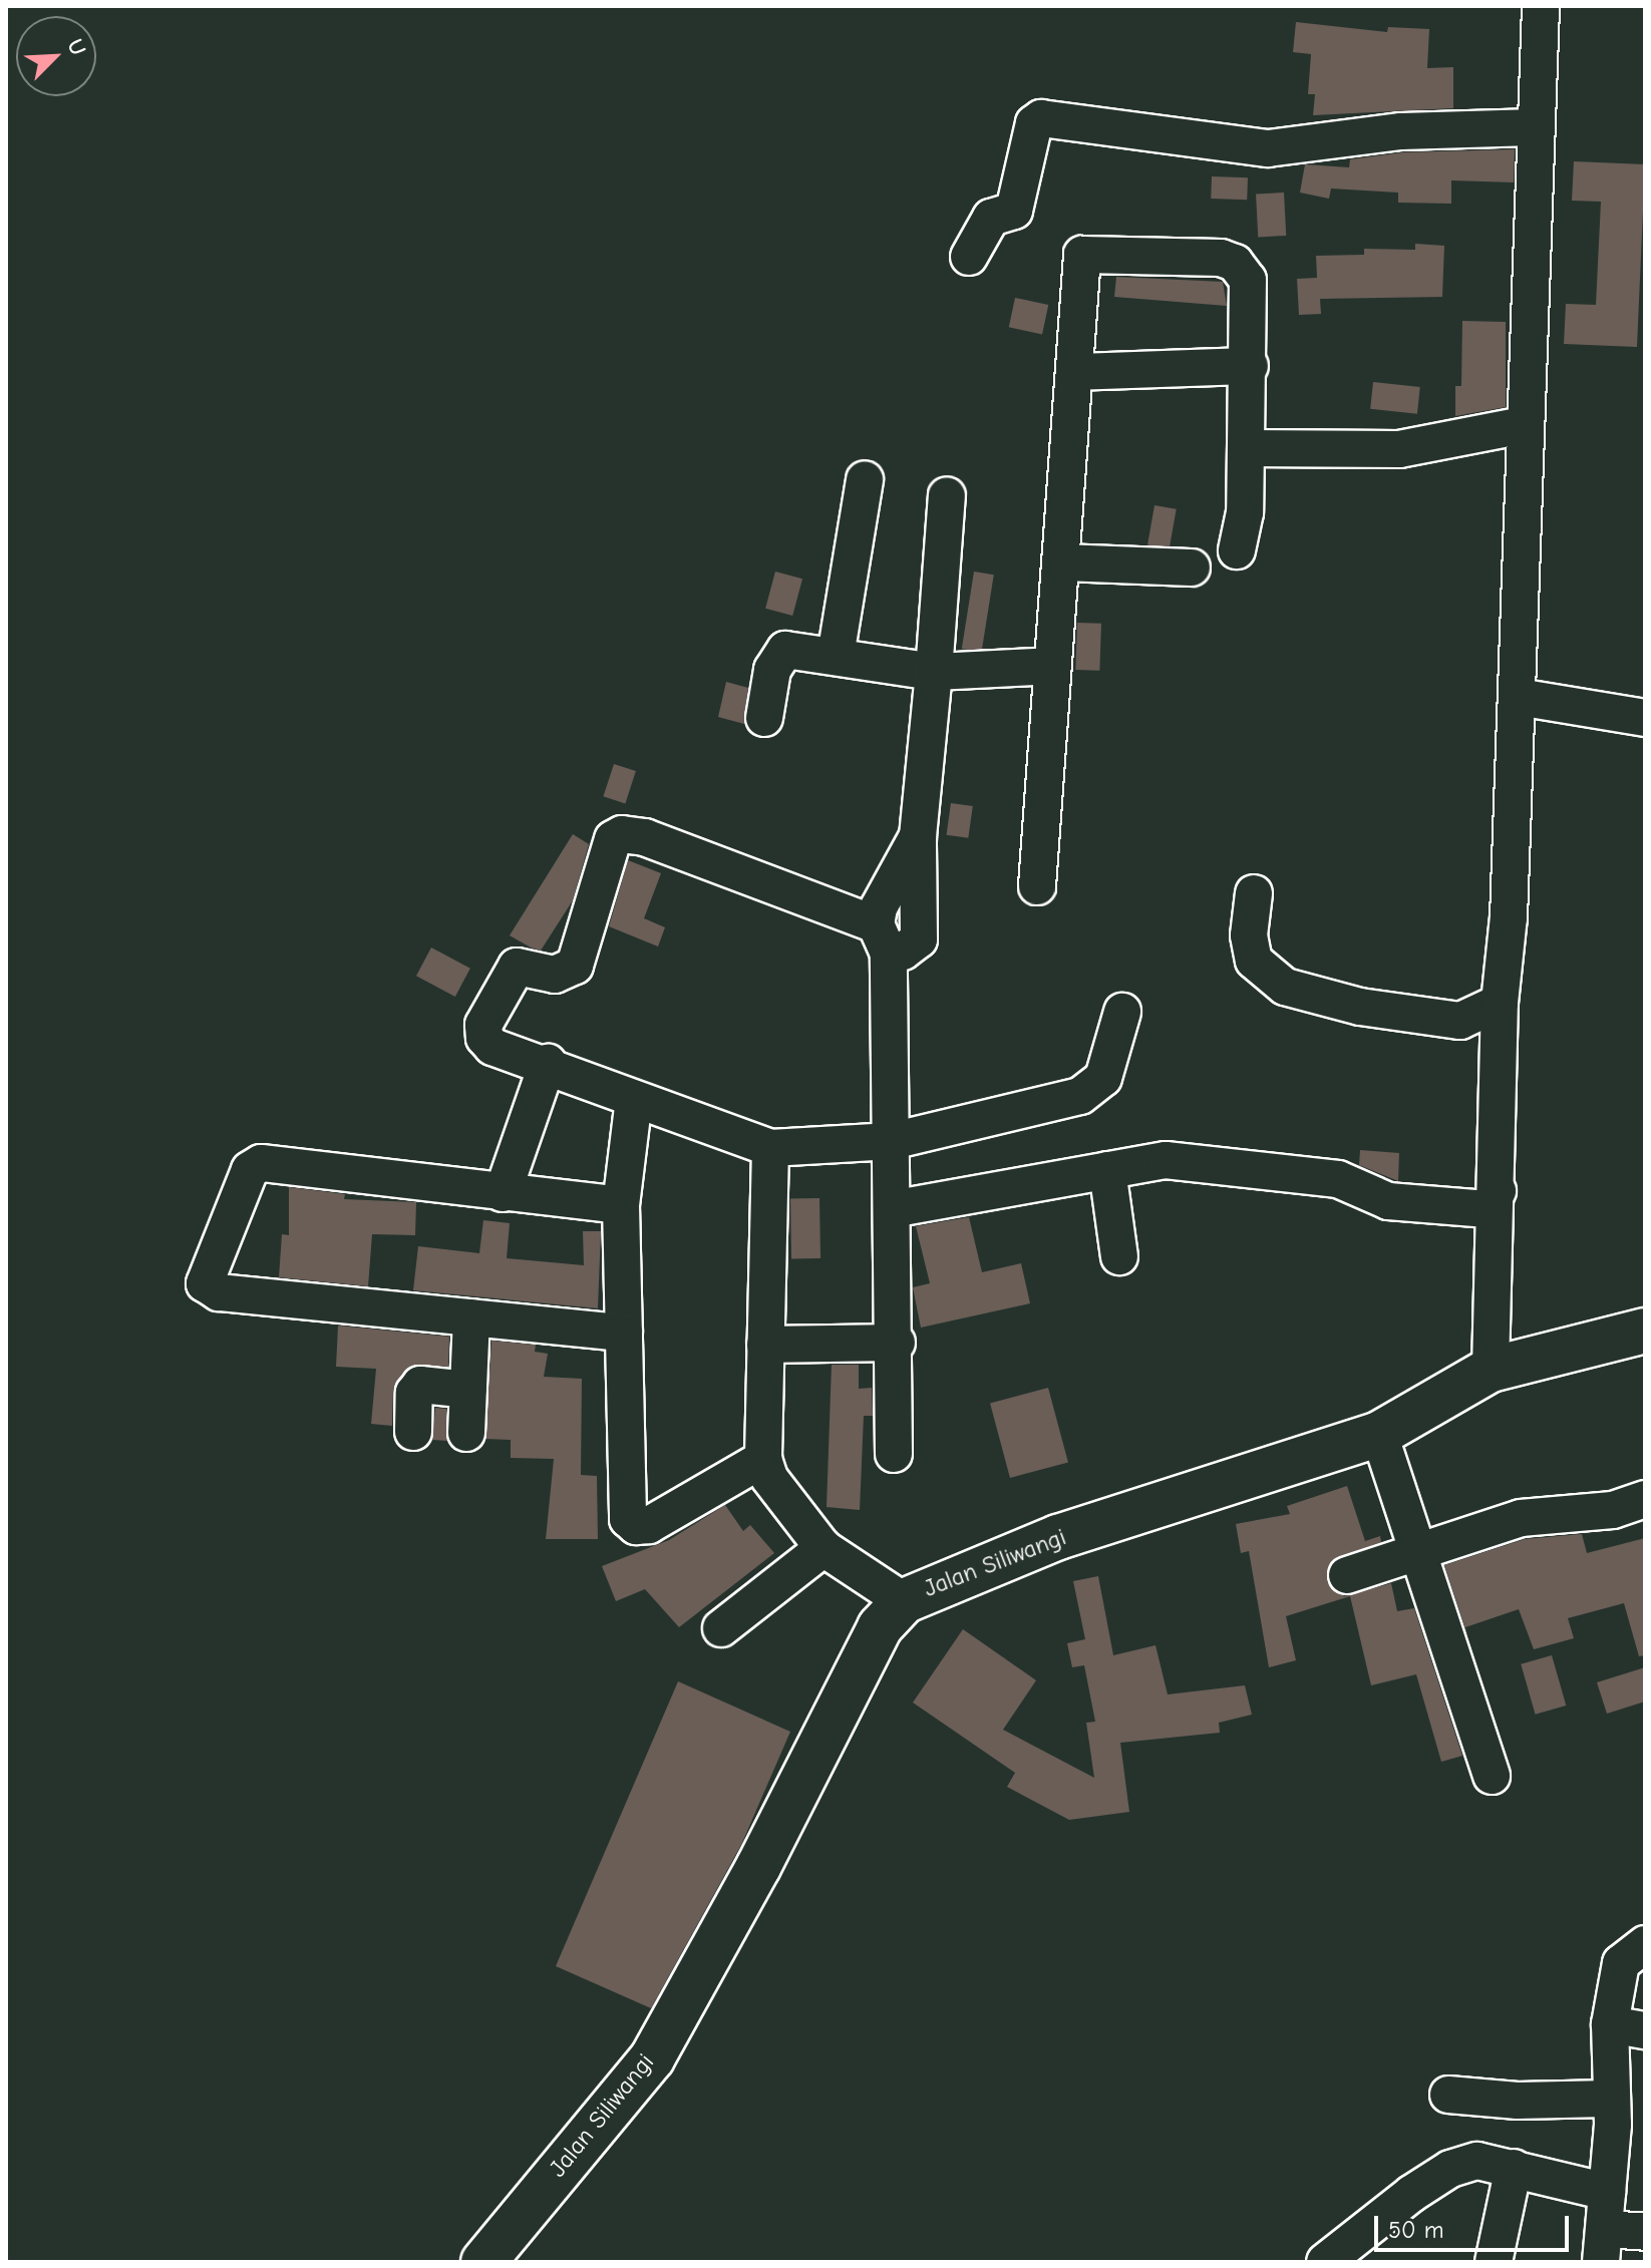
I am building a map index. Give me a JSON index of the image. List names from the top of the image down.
{
  "streets": {
    "main road": ["Jalan Siliwangi"]
  },
  "scale_bar": "50 m",
  "north": "top right"
}
